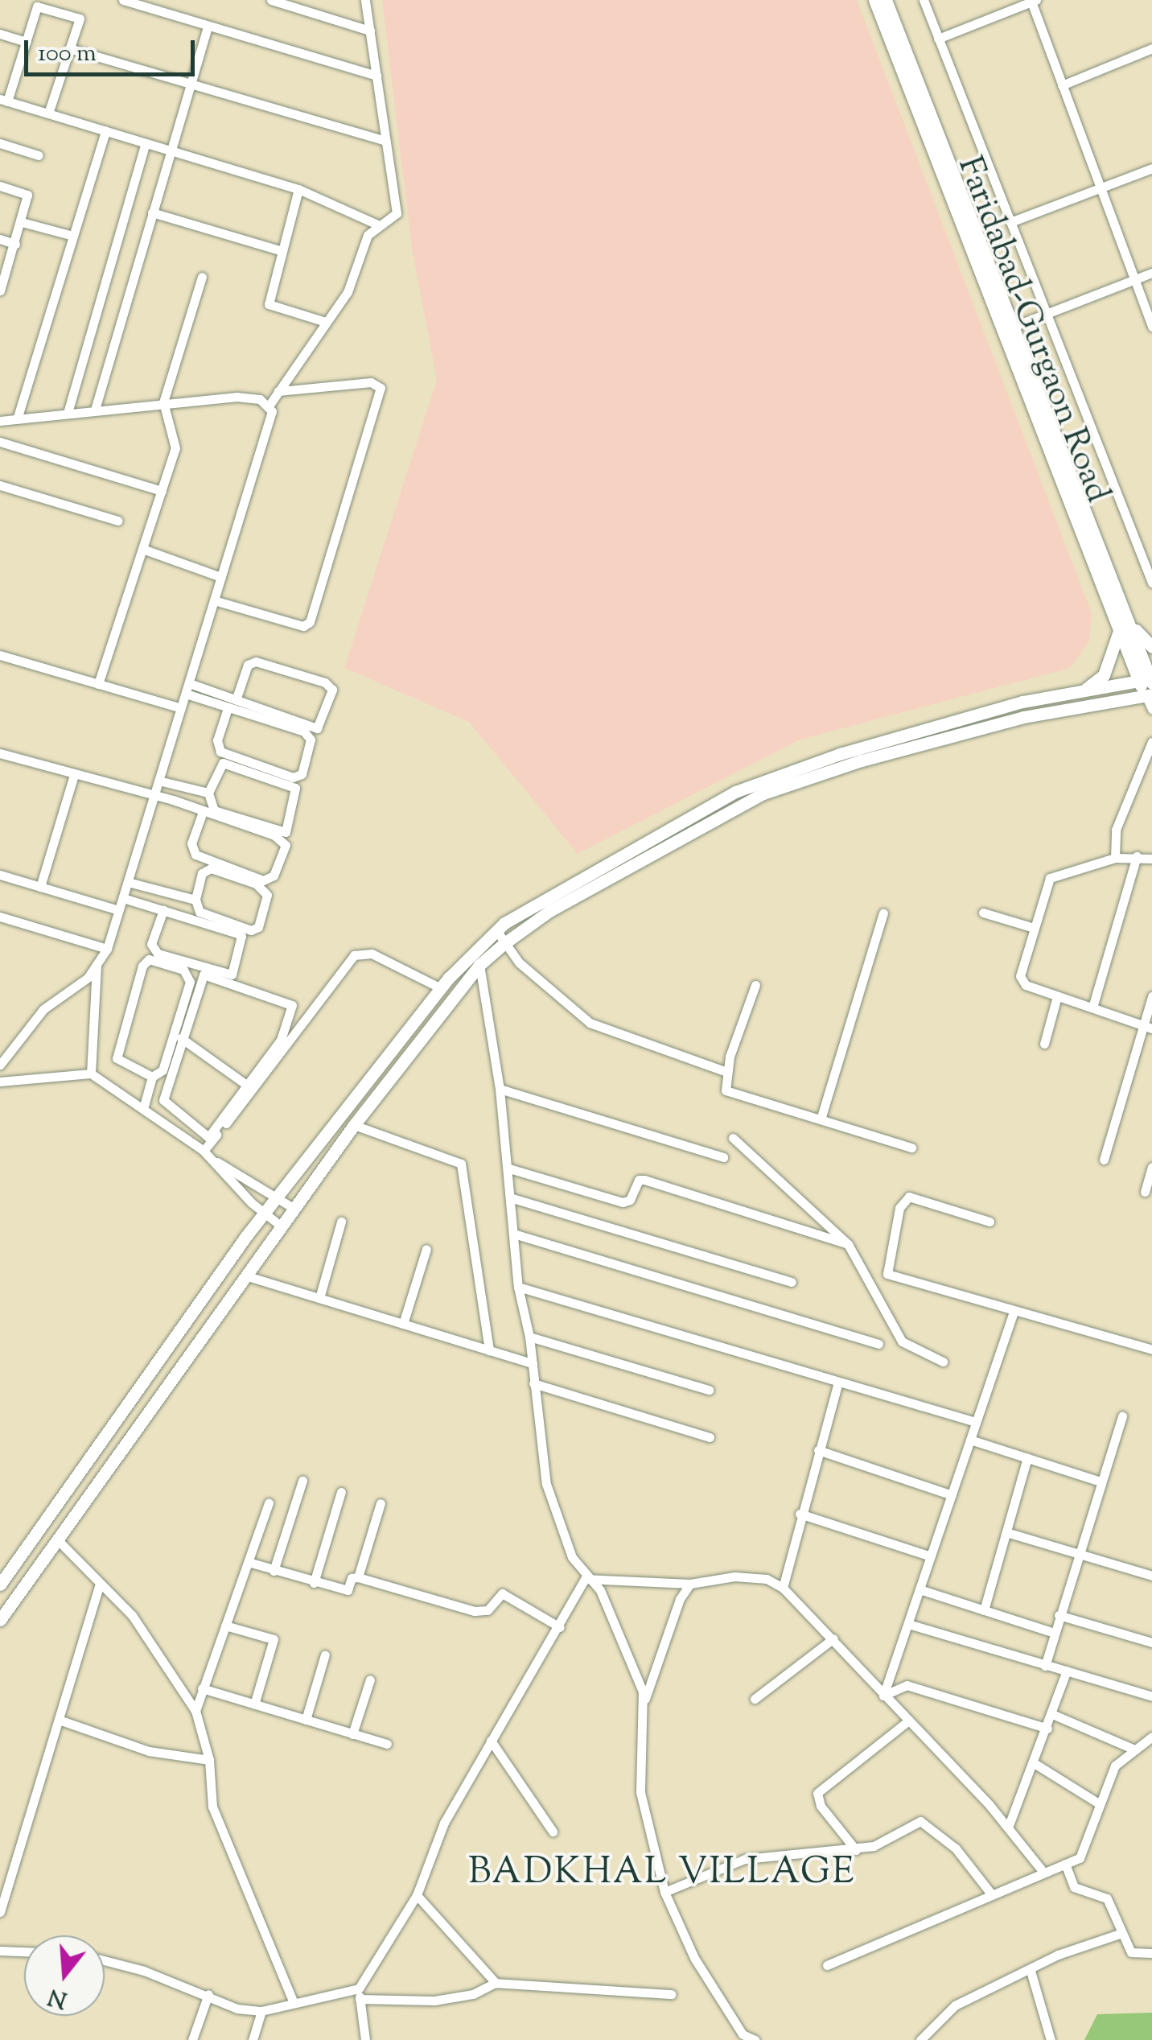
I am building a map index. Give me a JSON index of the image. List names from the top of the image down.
{
  "streets": {
    "street": ["Faridabad-Gurgaon Road"]
  },
  "districts": ["BADKHAL VILLAGE"],
  "scale_bar": "100 m",
  "north": "bottom"
}
